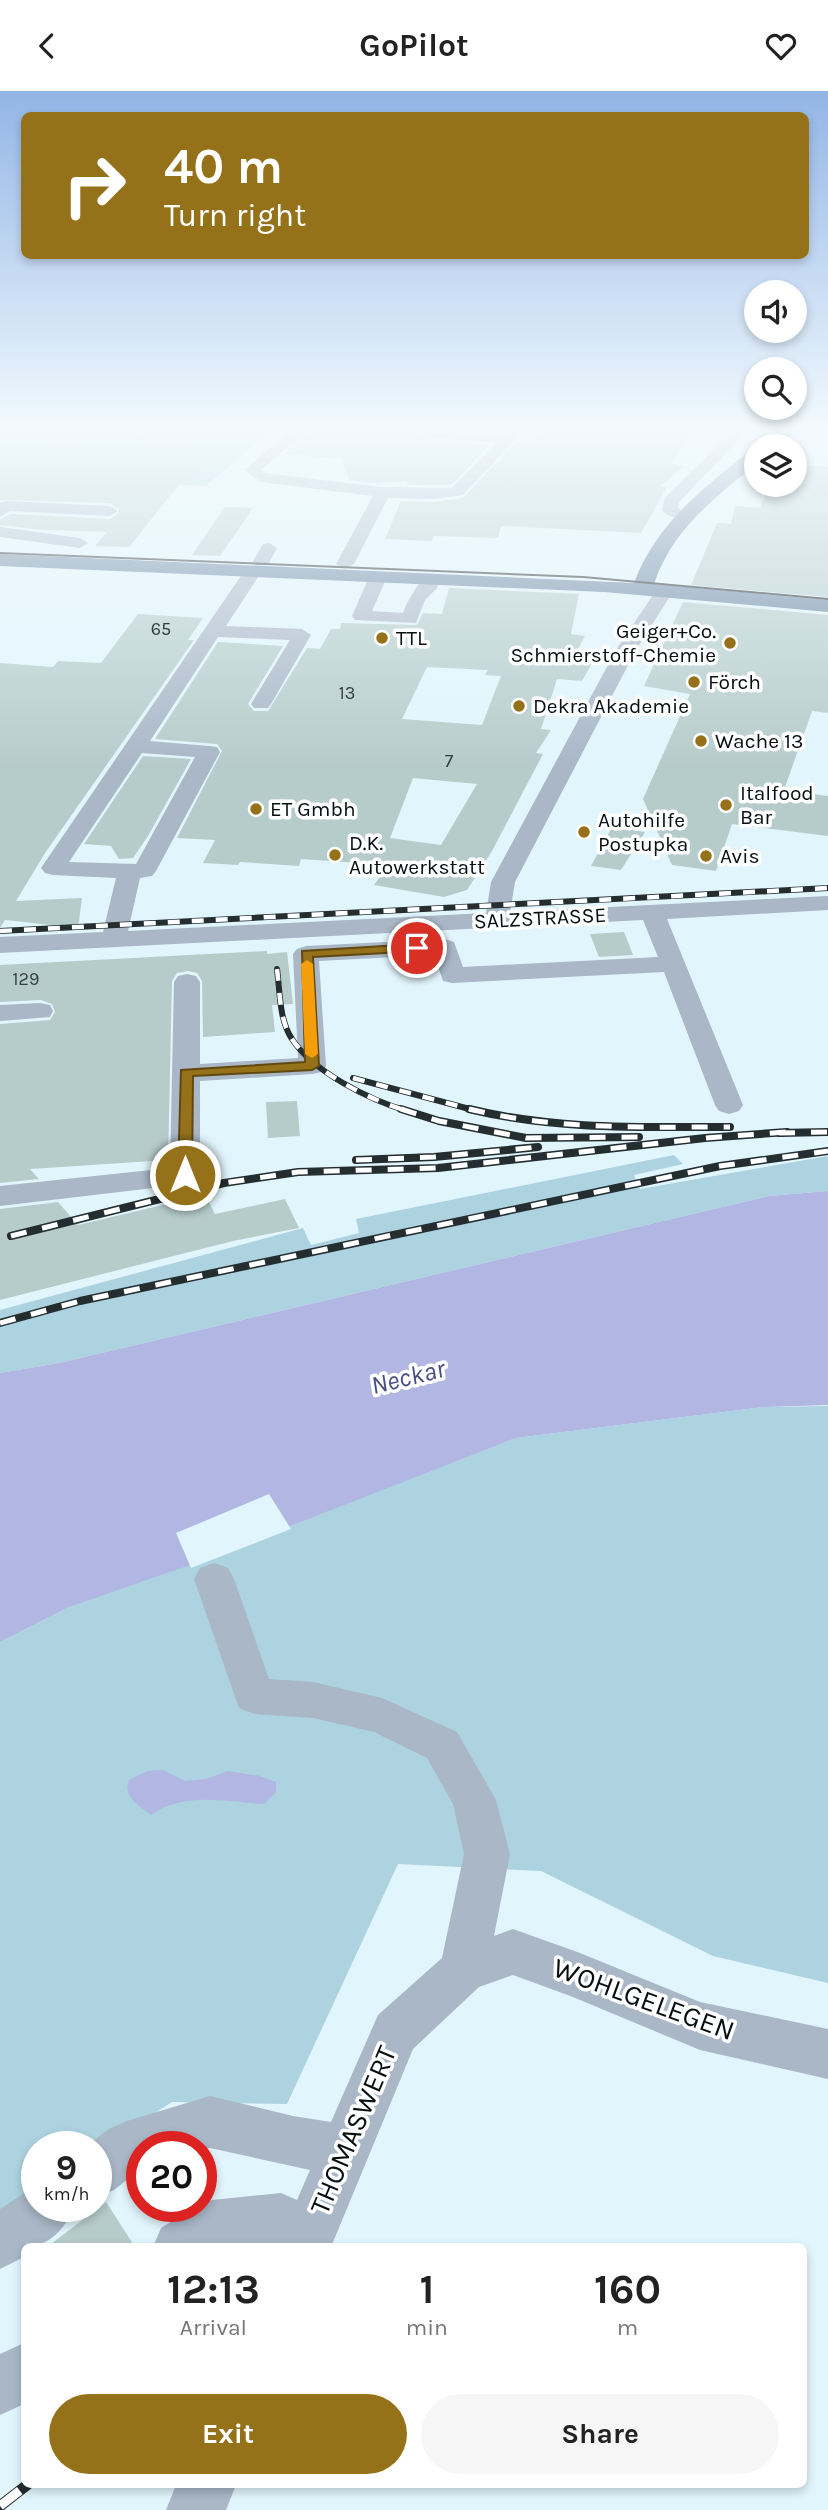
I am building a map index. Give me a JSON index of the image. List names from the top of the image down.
{
  "streets": {
    "street": ["SALZSTRASSE", "WOHLGELEGEN", "THOMASWERT"]
  },
  "crossings": [
    ["WOHLGELEGEN", "THOMASWERT"]
  ],
  "water": ["Neckar"],
  "places": [
    "TTL",
    "Geiger+Co. Schmierstoff-Chemie",
    "Förch",
    "Dekra Akademie",
    "Wache 13",
    "Italfood Bar",
    "ET Gmbh",
    "Autohilfe Postupka",
    "D.K. Autowerkstatt",
    "Avis"
  ],
  "house_numbers": [
    "65",
    "13",
    "7",
    "129"
  ],
  "page": {
    "header": "GoPilot",
    "turn": ["40 m", "Turn right"],
    "speed": "9 km/h",
    "limit": "20",
    "eta": [
      "12:13",
      "Arrival",
      "1",
      "min",
      "160",
      "m"
    ],
    "buttons": ["Exit", "Share"]
  }
}
